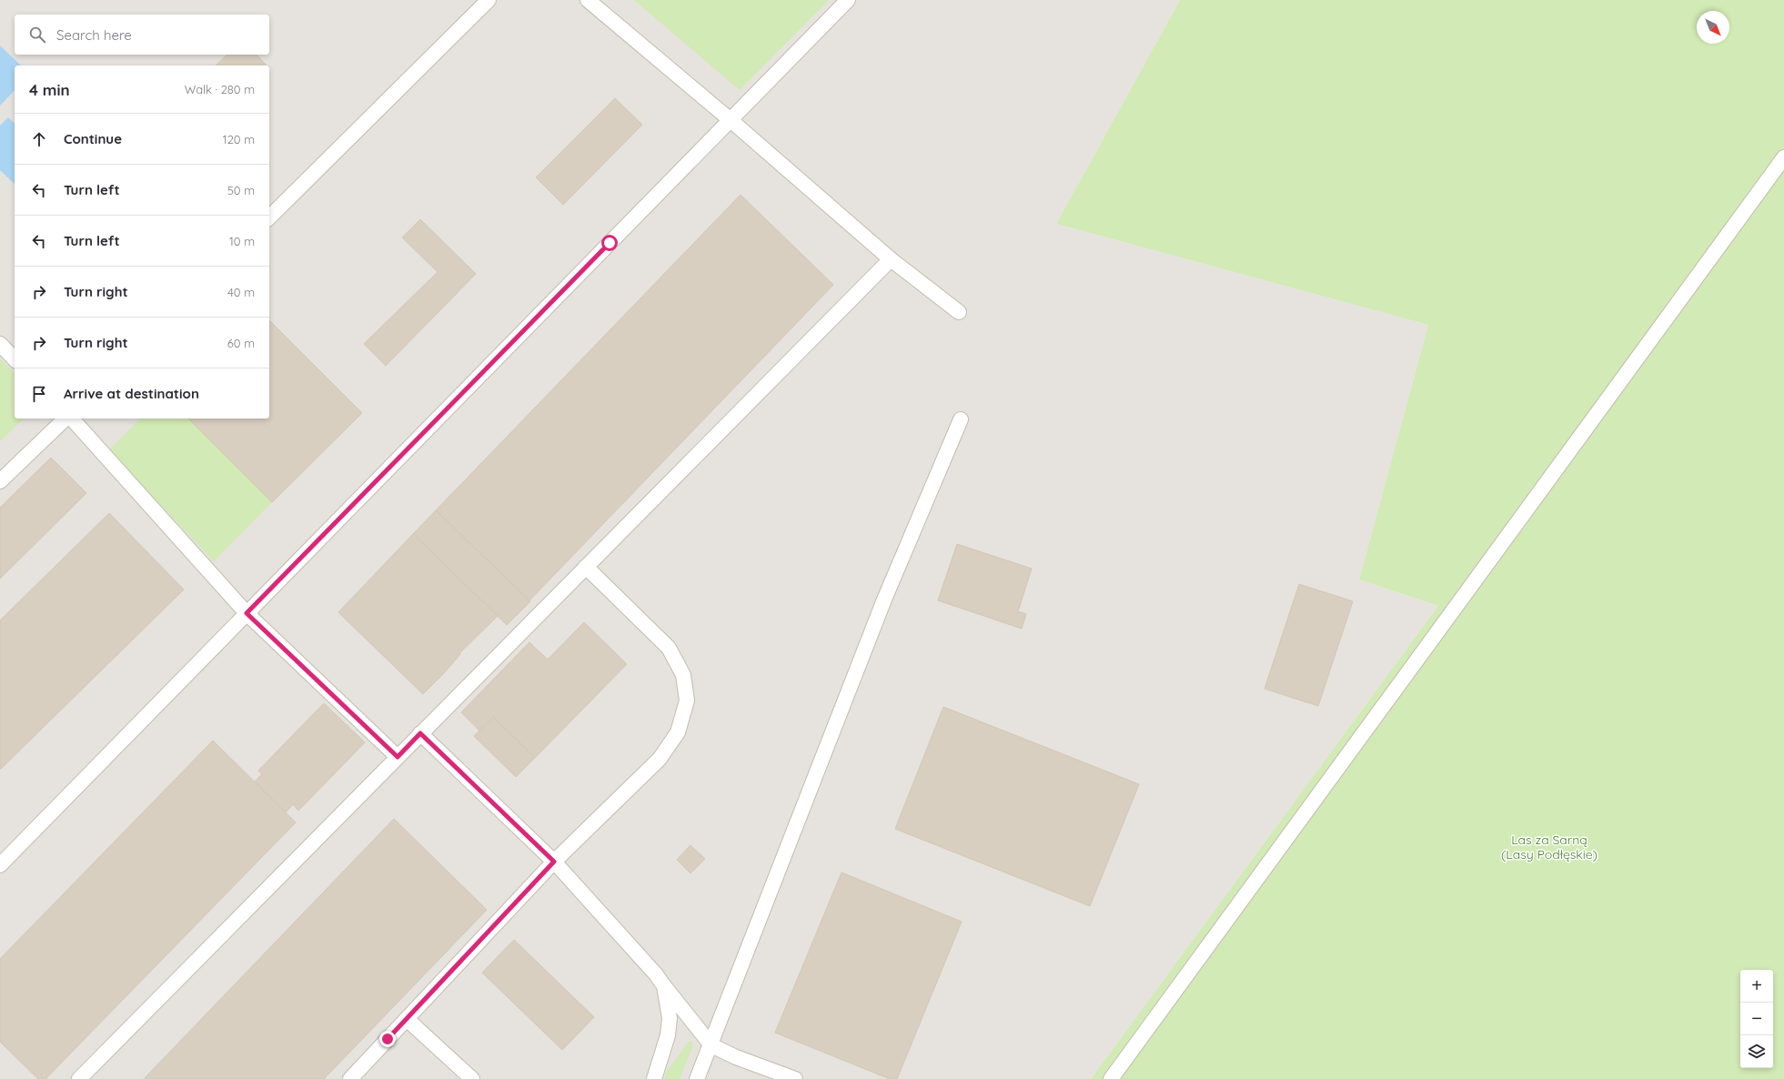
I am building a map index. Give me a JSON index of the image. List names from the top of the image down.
{
  "parks": ["Las za Sarną (Lasy Podłęskie)"],
  "north": "bottom right",
  "page": {
    "search": "Search here",
    "heading": ["4 min", "Walk · 280 m"],
    "list": [
      ["Continue", "120 m"],
      ["Turn left", "50 m"],
      ["Turn left", "10 m"],
      ["Turn right", "40 m"],
      ["Turn right", "60 m"],
      "Arrive at destination"
    ],
    "map_buttons": ["+", "−"]
  }
}
